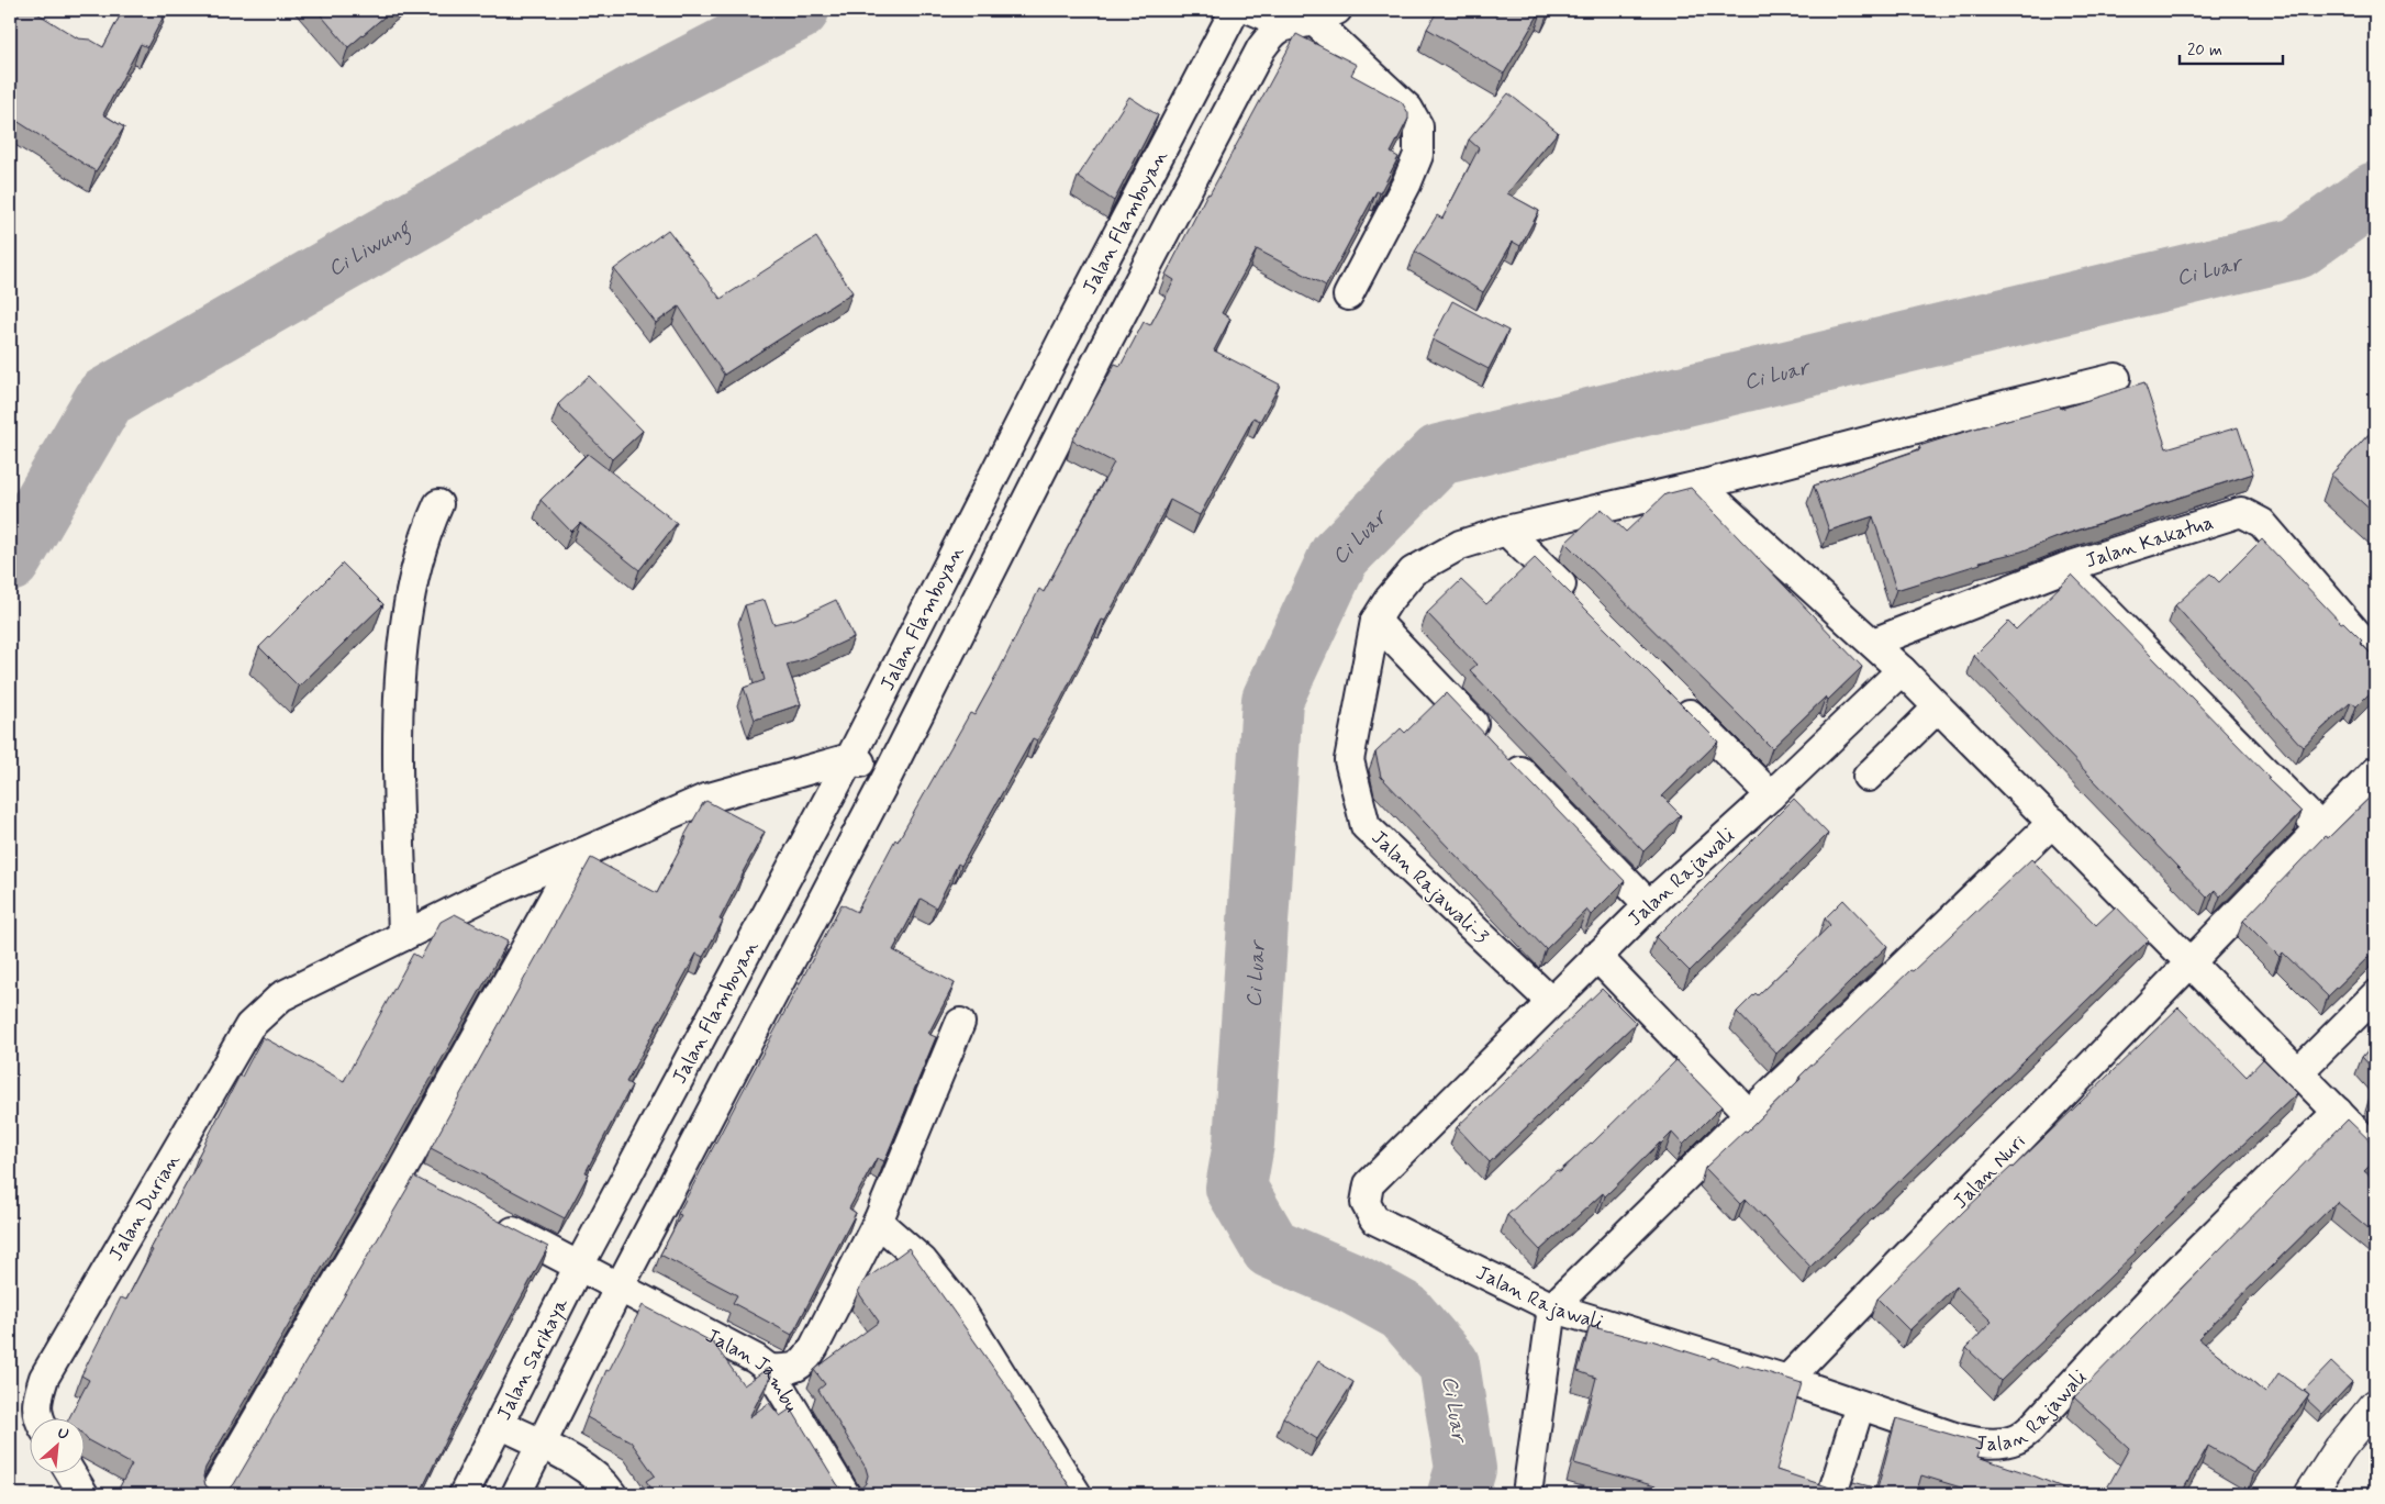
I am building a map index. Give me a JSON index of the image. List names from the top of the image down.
{
  "streets": {
    "street": [
      "Jalan Flamboyan",
      "Jalan Kakatua",
      "Jalan Rajawali",
      "Jalan Rajawali-3",
      "Jalan Nuri",
      "Jalan Durian",
      "Jalan Sarikaya",
      "Jalan Jambu"
    ]
  },
  "crossings": [
    ["Jalan Flamboyan", "Jalan Durian"],
    ["Jalan Flamboyan", "Jalan Sarikaya"],
    ["Jalan Rajawali", "Jalan Rajawali-3"],
    ["Jalan Rajawali", "Jalan Nuri"],
    ["Jalan Sarikaya", "Jalan Jambu"]
  ],
  "water": ["Ci Liwung", "Ci Luar"],
  "scale_bar": "20 m",
  "north": "top right"
}
